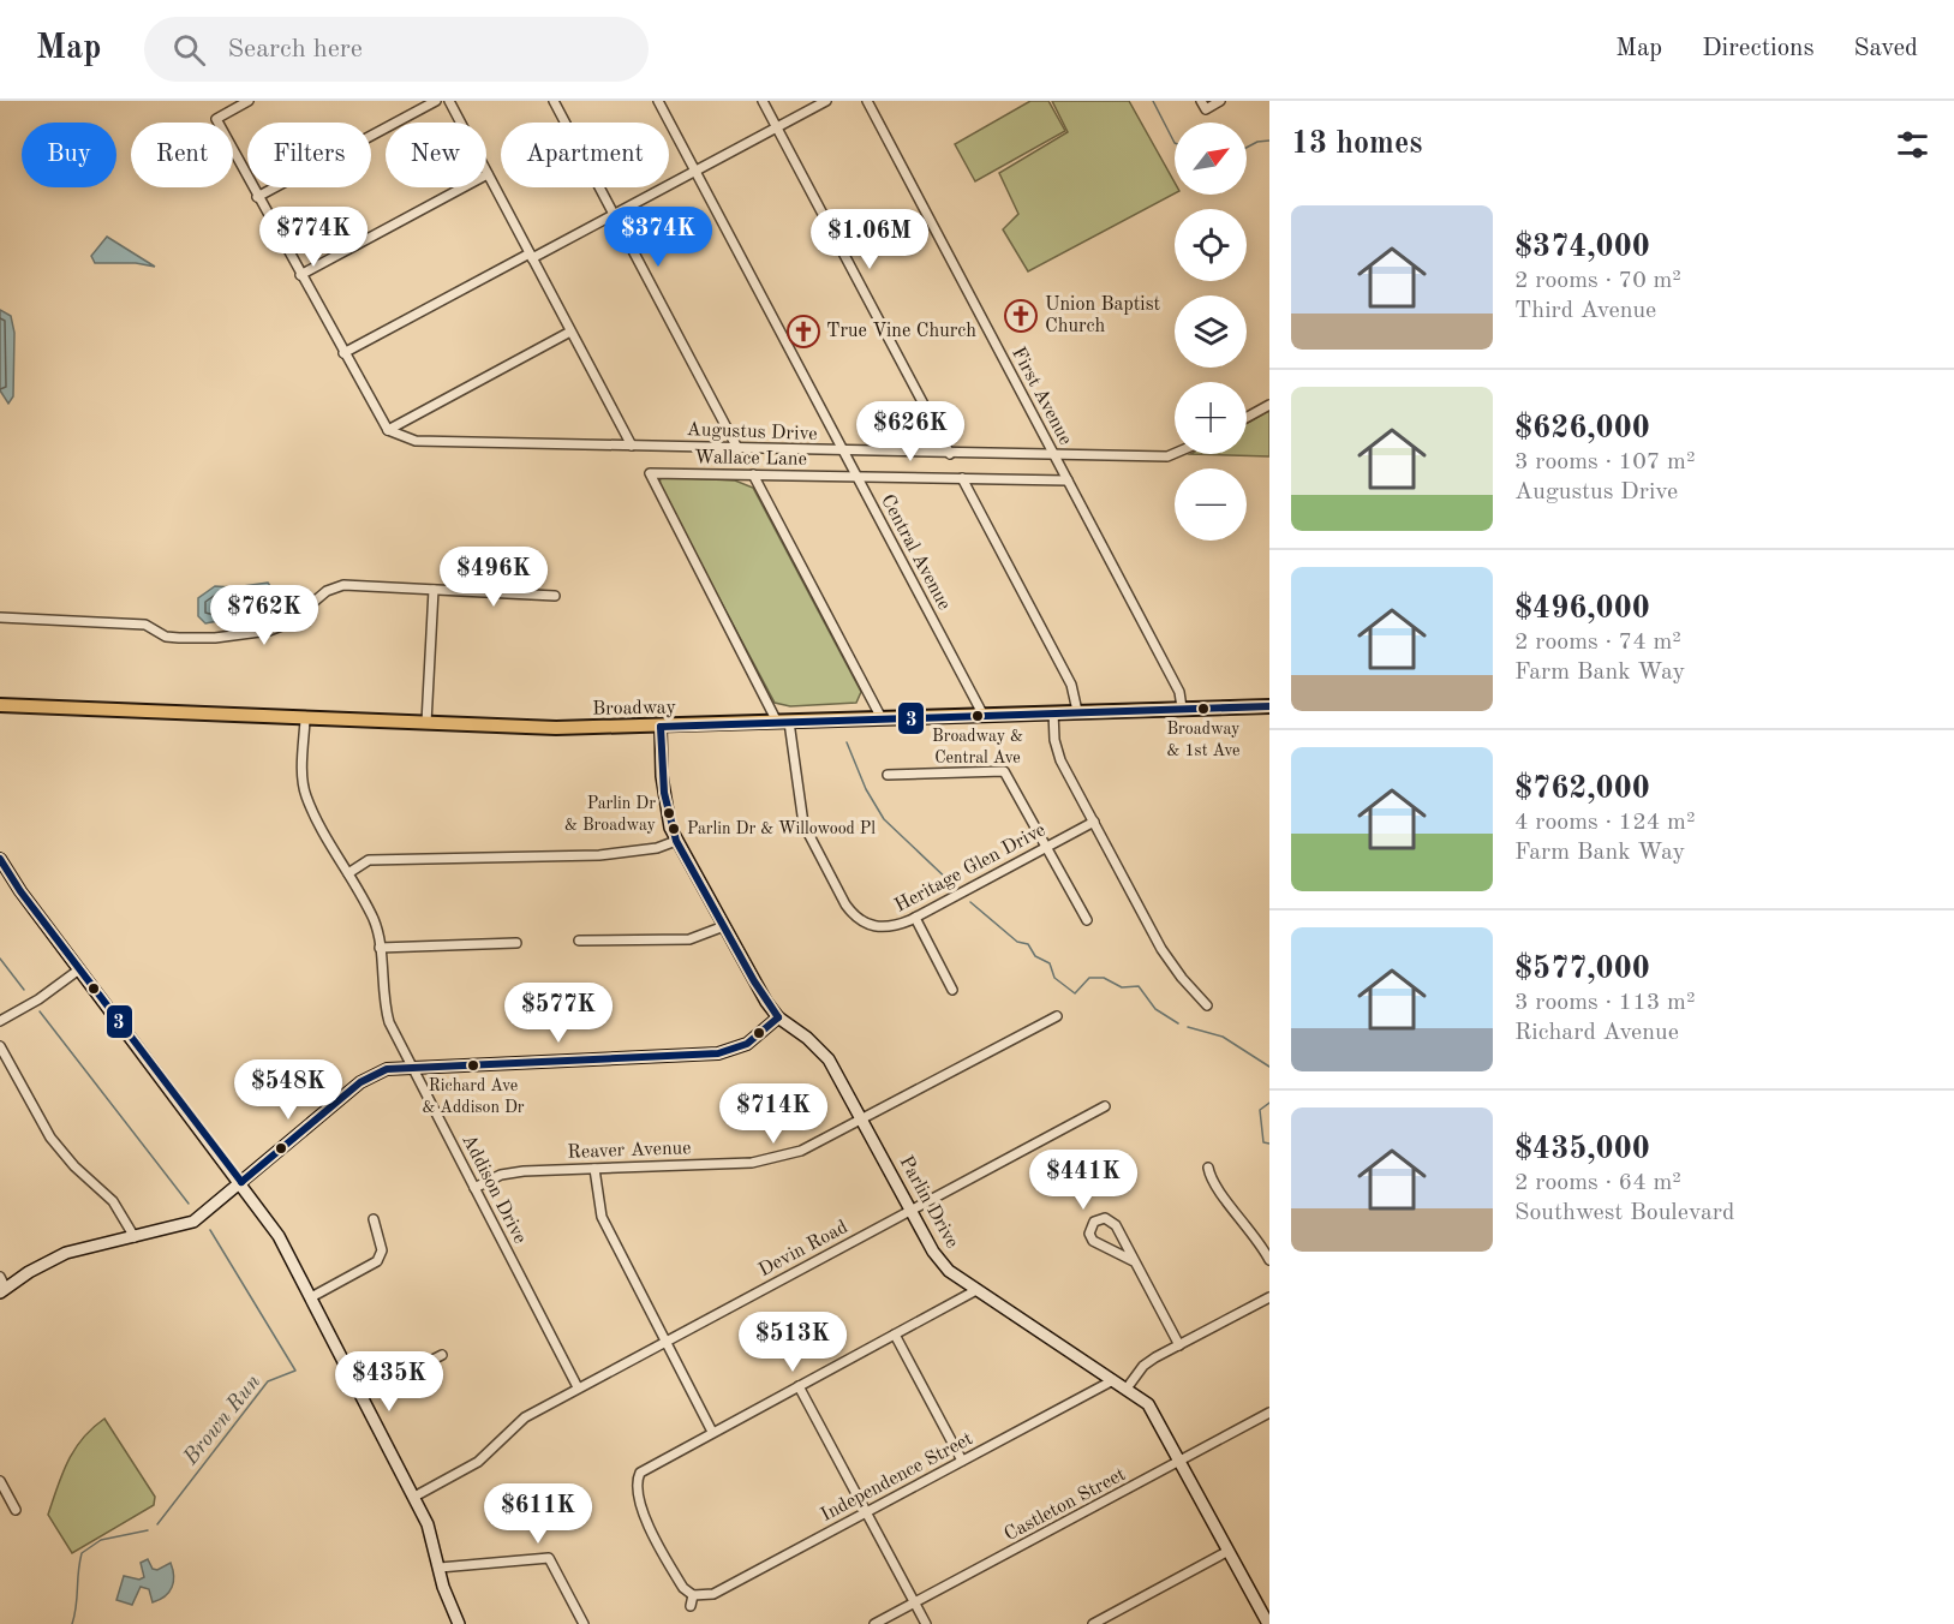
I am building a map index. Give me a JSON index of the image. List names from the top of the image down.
{
  "streets": {
    "main road": ["Broadway"],
    "street": [
      "First Avenue",
      "Augustus Drive",
      "Wallace Lane",
      "Central Avenue",
      "Heritage Glen Drive",
      "Reaver Avenue",
      "Addison Drive",
      "Parlin Drive",
      "Devin Road",
      "Independence Street",
      "Castleton Street"
    ]
  },
  "crossings": [
    ["First Avenue", "Augustus Drive"],
    ["First Avenue", "Wallace Lane"],
    ["First Avenue", "Broadway"],
    ["Augustus Drive", "Central Avenue"],
    ["Wallace Lane", "Central Avenue"],
    ["Wallace Lane", "Broadway"],
    ["Wallace Lane", "Heritage Glen Drive"],
    ["Central Avenue", "Broadway"],
    ["Broadway", "Heritage Glen Drive"],
    ["Broadway", "Addison Drive"],
    ["Broadway", "Parlin Drive"],
    ["Reaver Avenue", "Addison Drive"],
    ["Reaver Avenue", "Parlin Drive"],
    ["Addison Drive", "Devin Road"],
    ["Parlin Drive", "Devin Road"],
    ["Parlin Drive", "Independence Street"],
    ["Parlin Drive", "Castleton Street"]
  ],
  "water": ["Brown Run"],
  "places": {
    "church": ["Union Baptist Church", "True Vine Church"],
    "other": [
      "Broadway & 1st Ave",
      "Broadway & Central Ave",
      "Parlin Dr & Broadway",
      "Parlin Dr & Willowood Pl",
      "Richard Ave & Addison Dr"
    ]
  },
  "lines": ["transit line 3"],
  "north": "top right",
  "page": {
    "header": "Map",
    "search": "Search here",
    "nav": ["Map", "Directions", "Saved"],
    "heading": "13 homes",
    "map_buttons": ["+", "−"],
    "chip": [
      "Buy",
      "Rent",
      "Filters",
      "New",
      "Apartment"
    ],
    "list": [
      {
        "name": "$374,000",
        "note": "2 rooms · 70 m² · Third Avenue"
      },
      {
        "name": "$626,000",
        "note": "3 rooms · 107 m² · Augustus Drive"
      },
      {
        "name": "$496,000",
        "note": "2 rooms · 74 m² · Farm Bank Way"
      },
      {
        "name": "$762,000",
        "note": "4 rooms · 124 m² · Farm Bank Way"
      },
      {
        "name": "$577,000",
        "note": "3 rooms · 113 m² · Richard Avenue"
      },
      {
        "name": "$435,000",
        "note": "2 rooms · 64 m² · Southwest Boulevard"
      }
    ],
    "price": [
      "$774K",
      "$374K",
      "$1.06M",
      "$626K",
      "$496K",
      "$762K",
      "$577K",
      "$548K",
      "$714K",
      "$441K",
      "$513K",
      "$435K",
      "$611K"
    ]
  }
}
